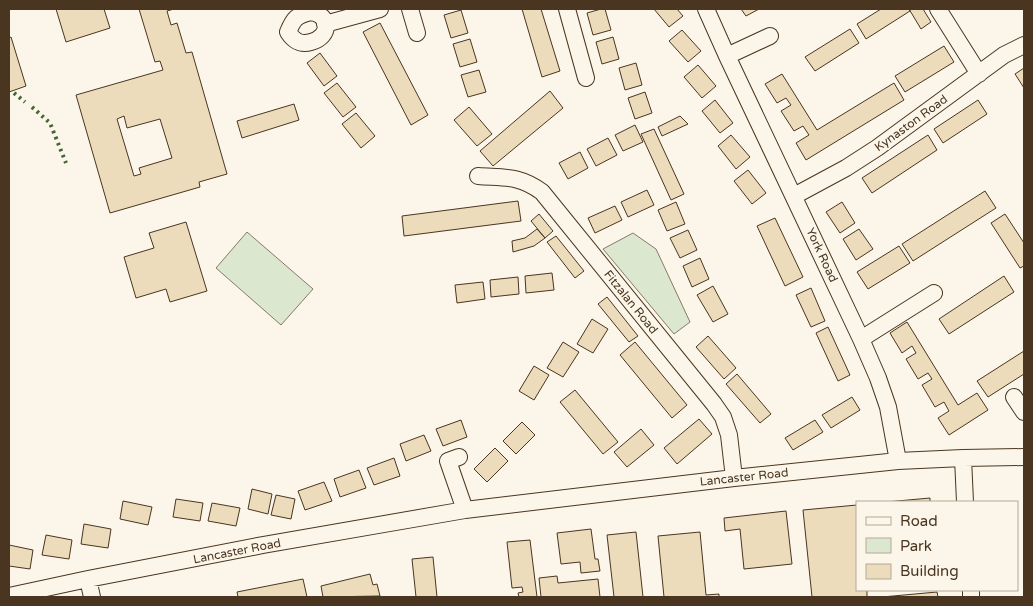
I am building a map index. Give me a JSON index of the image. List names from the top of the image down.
{
  "streets": {
    "street": [
      "Kynaston Road",
      "York Road",
      "Fitzalan Road",
      "Lancaster Road"
    ]
  },
  "crossings": [
    ["Kynaston Road", "York Road"],
    ["York Road", "Lancaster Road"],
    ["Fitzalan Road", "Lancaster Road"]
  ],
  "legend": ["Road", "Park", "Building"]
}
